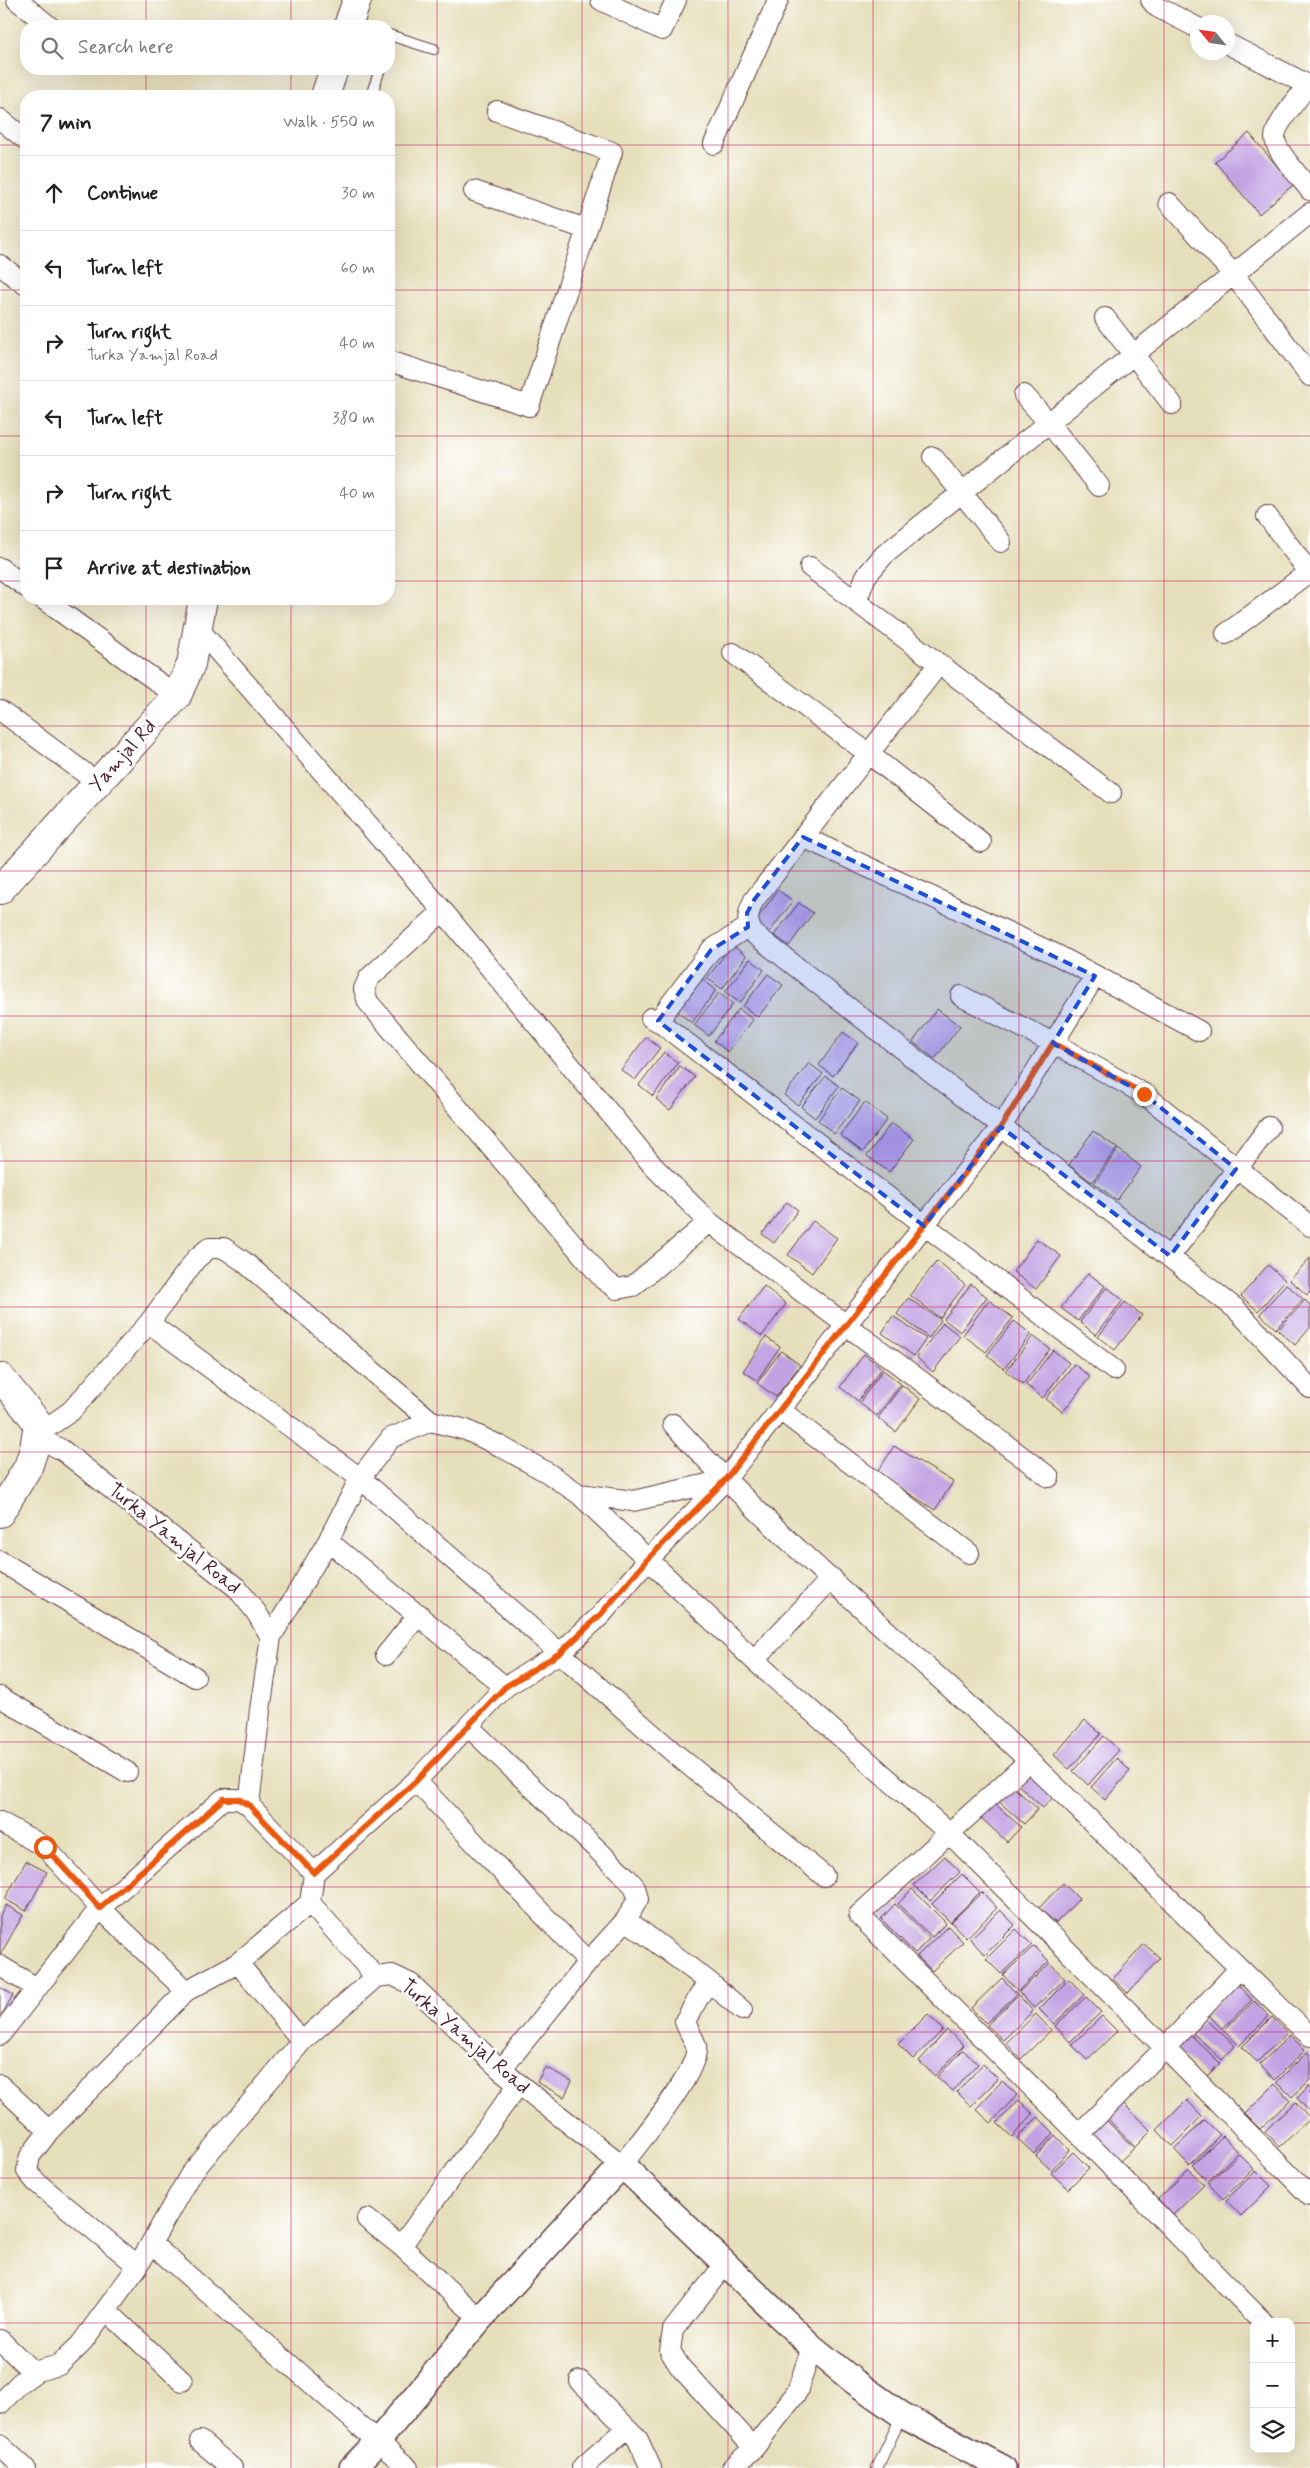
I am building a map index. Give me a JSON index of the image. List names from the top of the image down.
{
  "streets": {
    "main road": ["Yamjal Rd"],
    "street": ["Turka Yamjal Road"]
  },
  "north": "top left",
  "page": {
    "search": "Search here",
    "heading": ["7 min", "Walk · 550 m"],
    "list": [
      ["Continue", "30 m"],
      ["Turn left", "60 m"],
      ["Turn right", "Turka Yamjal Road", "40 m"],
      ["Turn left", "380 m"],
      ["Turn right", "40 m"],
      "Arrive at destination"
    ],
    "map_buttons": ["+", "−"]
  }
}
